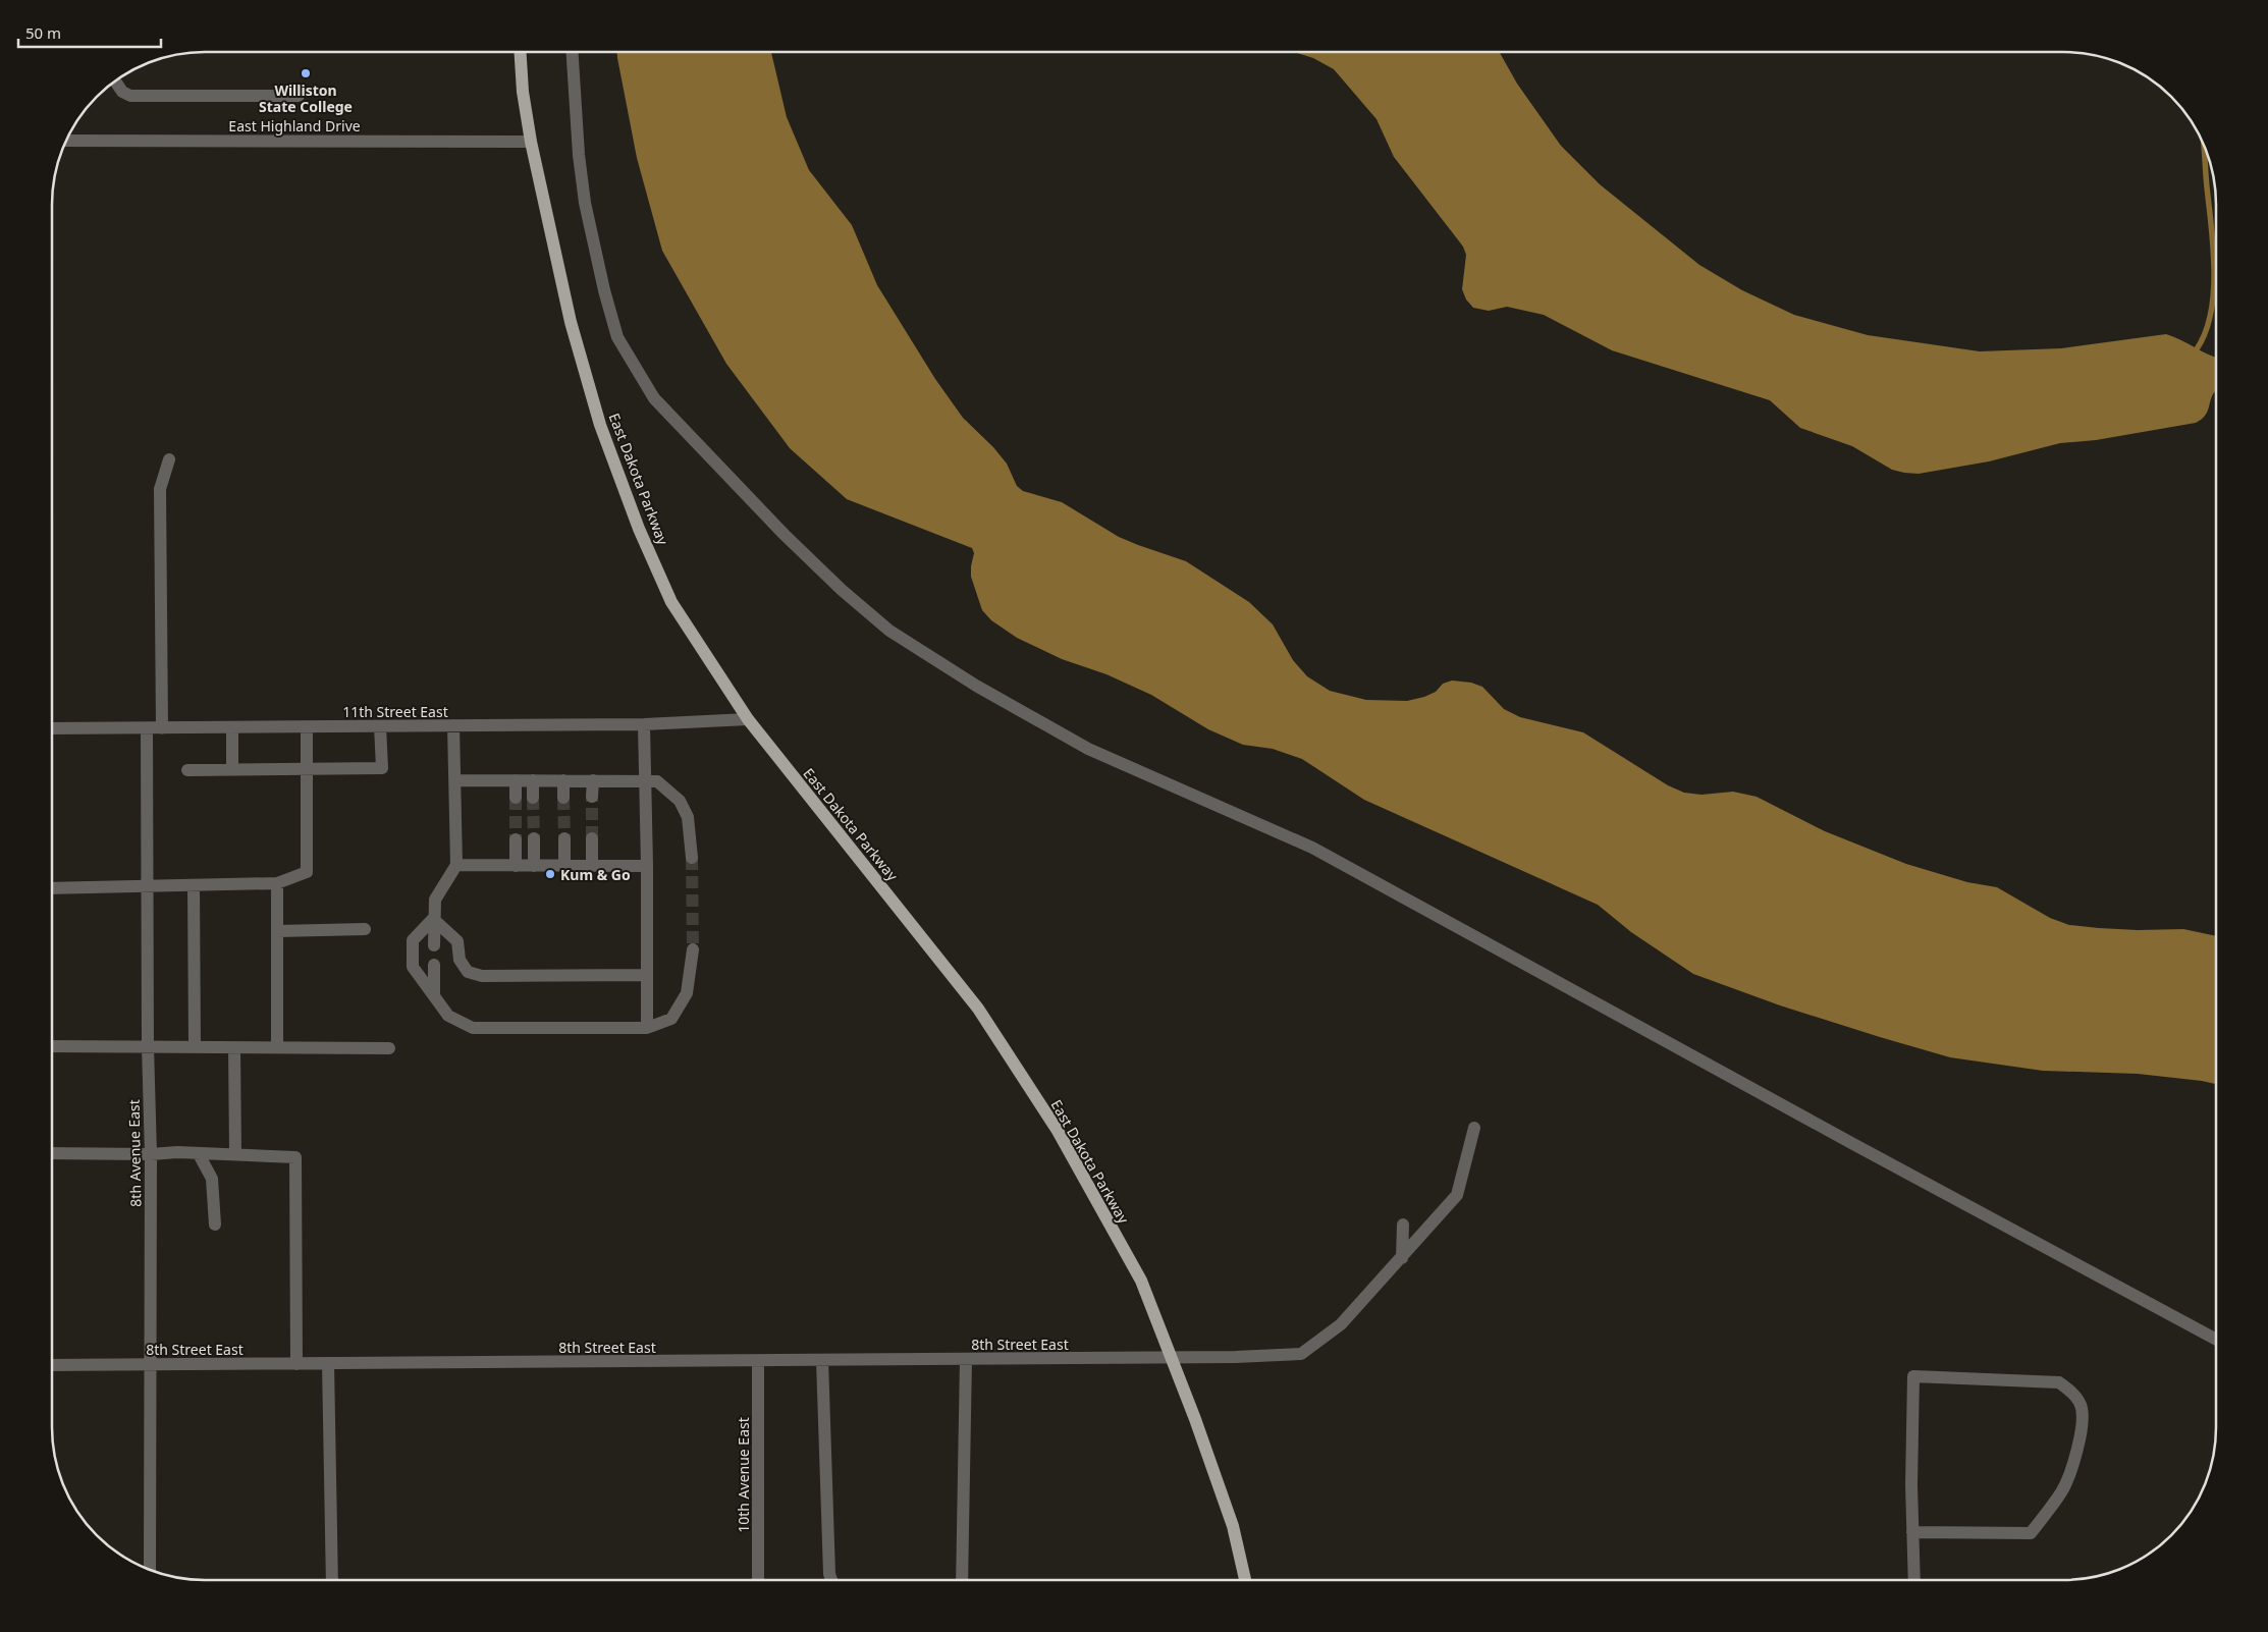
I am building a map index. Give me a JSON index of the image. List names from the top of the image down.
{
  "streets": {
    "main road": ["East Dakota Parkway"],
    "street": [
      "East Highland Drive",
      "11th Street East",
      "8th Avenue East",
      "8th Street East",
      "10th Avenue East"
    ]
  },
  "crossings": [
    ["East Highland Drive", "East Dakota Parkway"],
    ["East Dakota Parkway", "11th Street East"],
    ["East Dakota Parkway", "8th Street East"],
    ["11th Street East", "8th Avenue East"],
    ["8th Avenue East", "8th Street East"],
    ["8th Street East", "10th Avenue East"]
  ],
  "places": ["Williston State College", "Kum & Go"],
  "scale_bar": "50 m"
}
